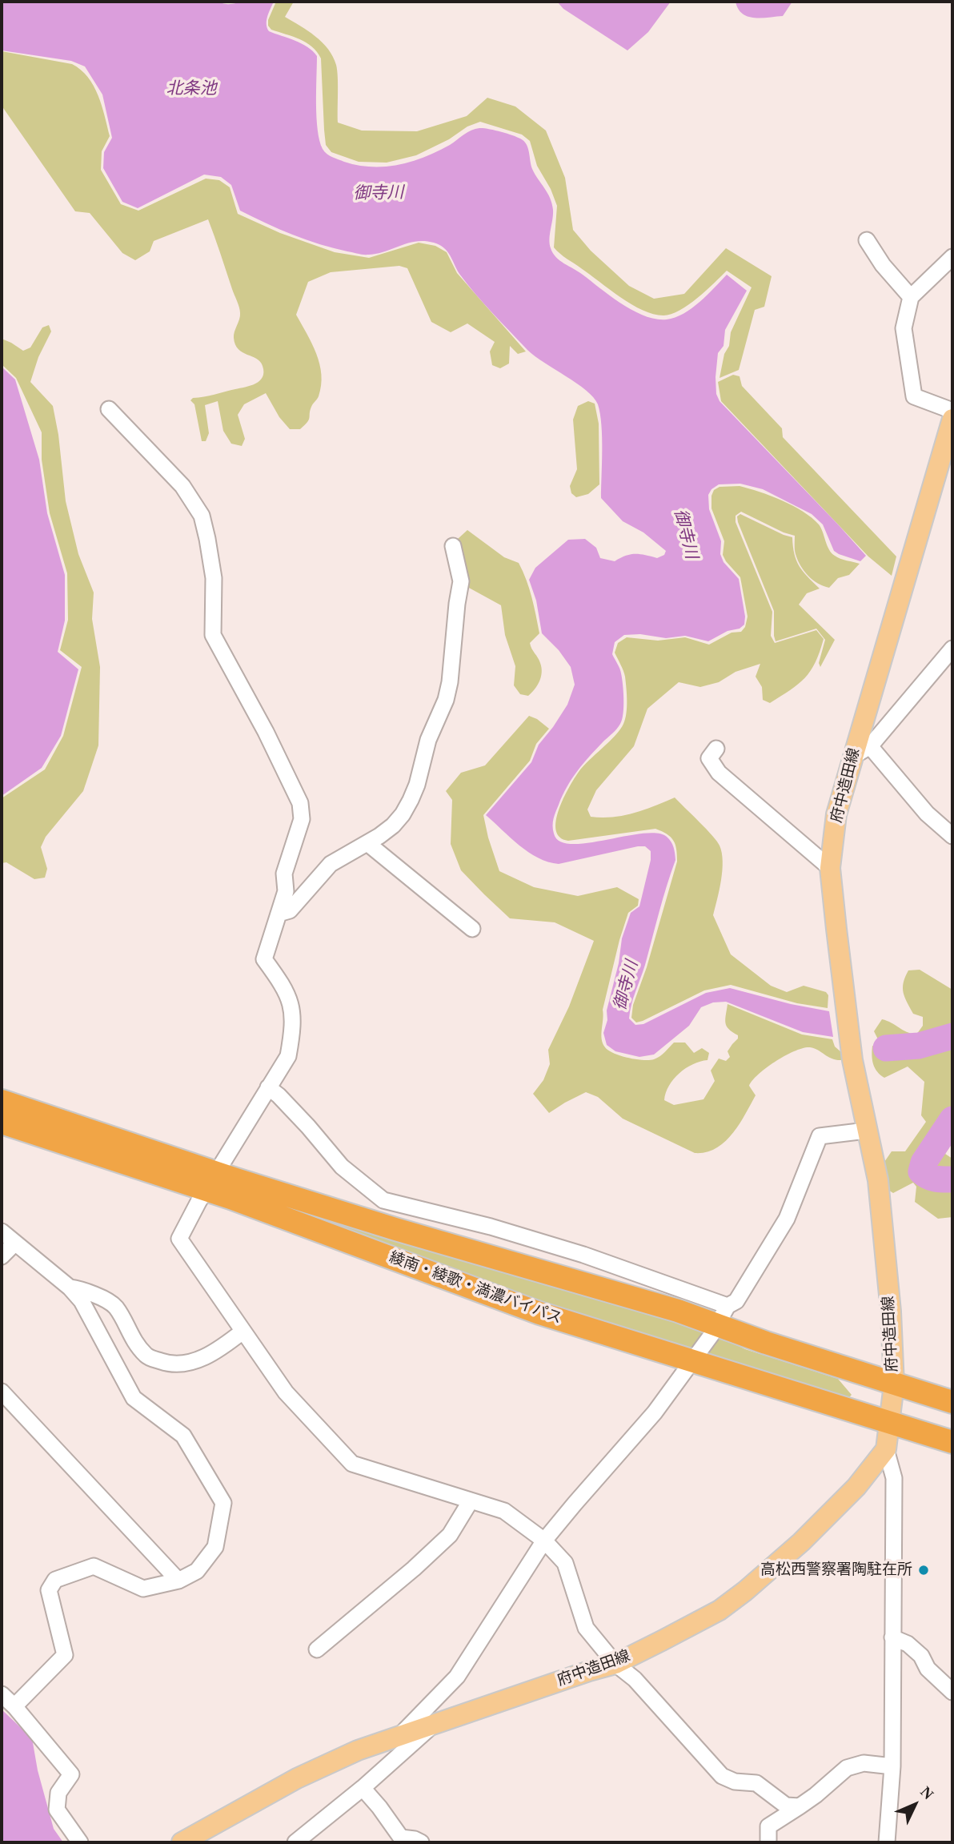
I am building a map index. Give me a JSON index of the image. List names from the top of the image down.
{
  "streets": {
    "highway": ["綾南・綾歌・満濃バイパス"],
    "main road": ["府中造田線"]
  },
  "crossings": [
    ["府中造田線", "綾南・綾歌・満濃バイパス"]
  ],
  "water": ["北条池", "御寺川"],
  "places": ["高松西警察署陶駐在所"],
  "north": "top right"
}
